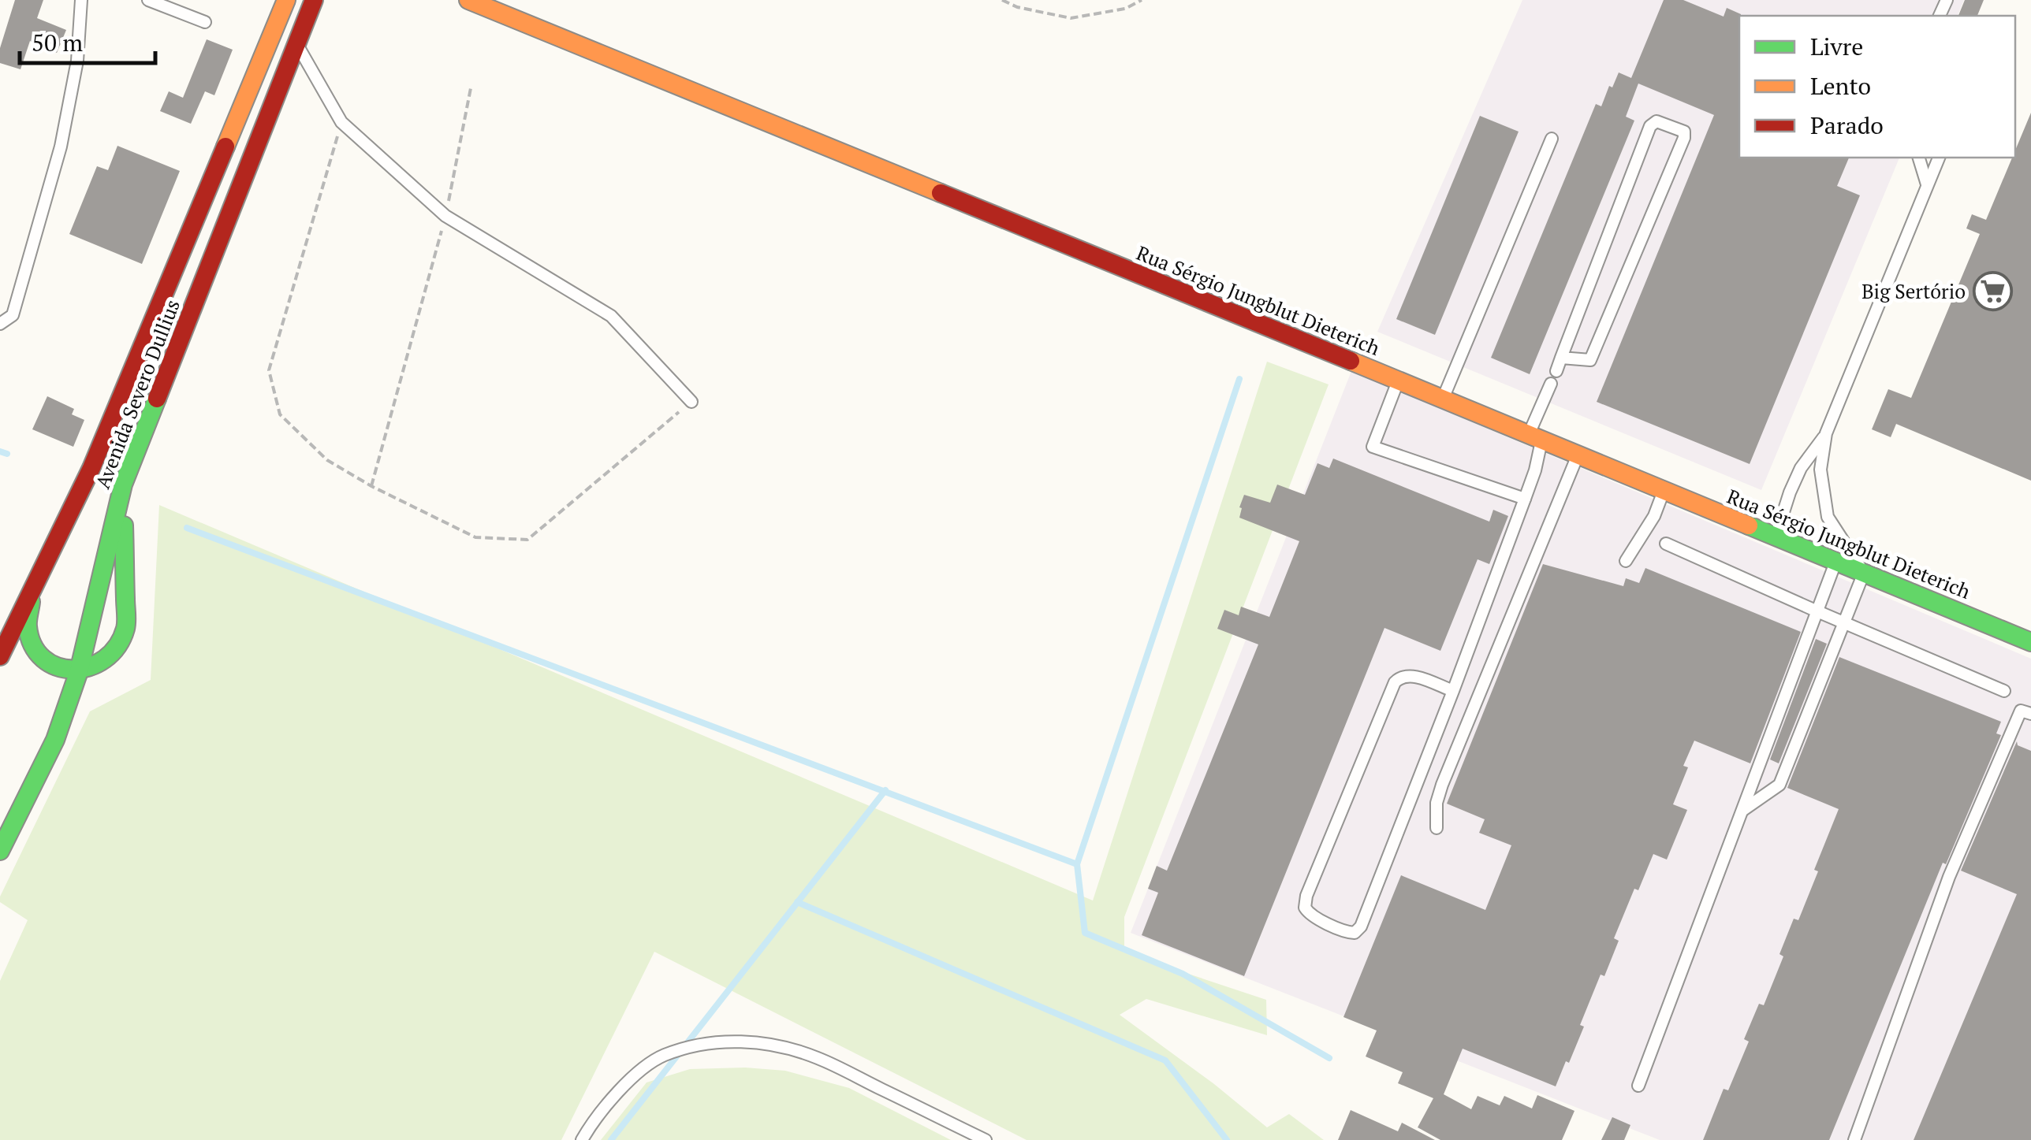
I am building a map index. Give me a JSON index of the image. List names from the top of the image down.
{
  "streets": {
    "main road": ["Rua Sérgio Jungblut Dieterich", "Avenida Severo Dullius"]
  },
  "places": {
    "supermarket": ["Big Sertório"]
  },
  "legend": ["Livre", "Lento", "Parado"],
  "scale_bar": "50 m"
}
